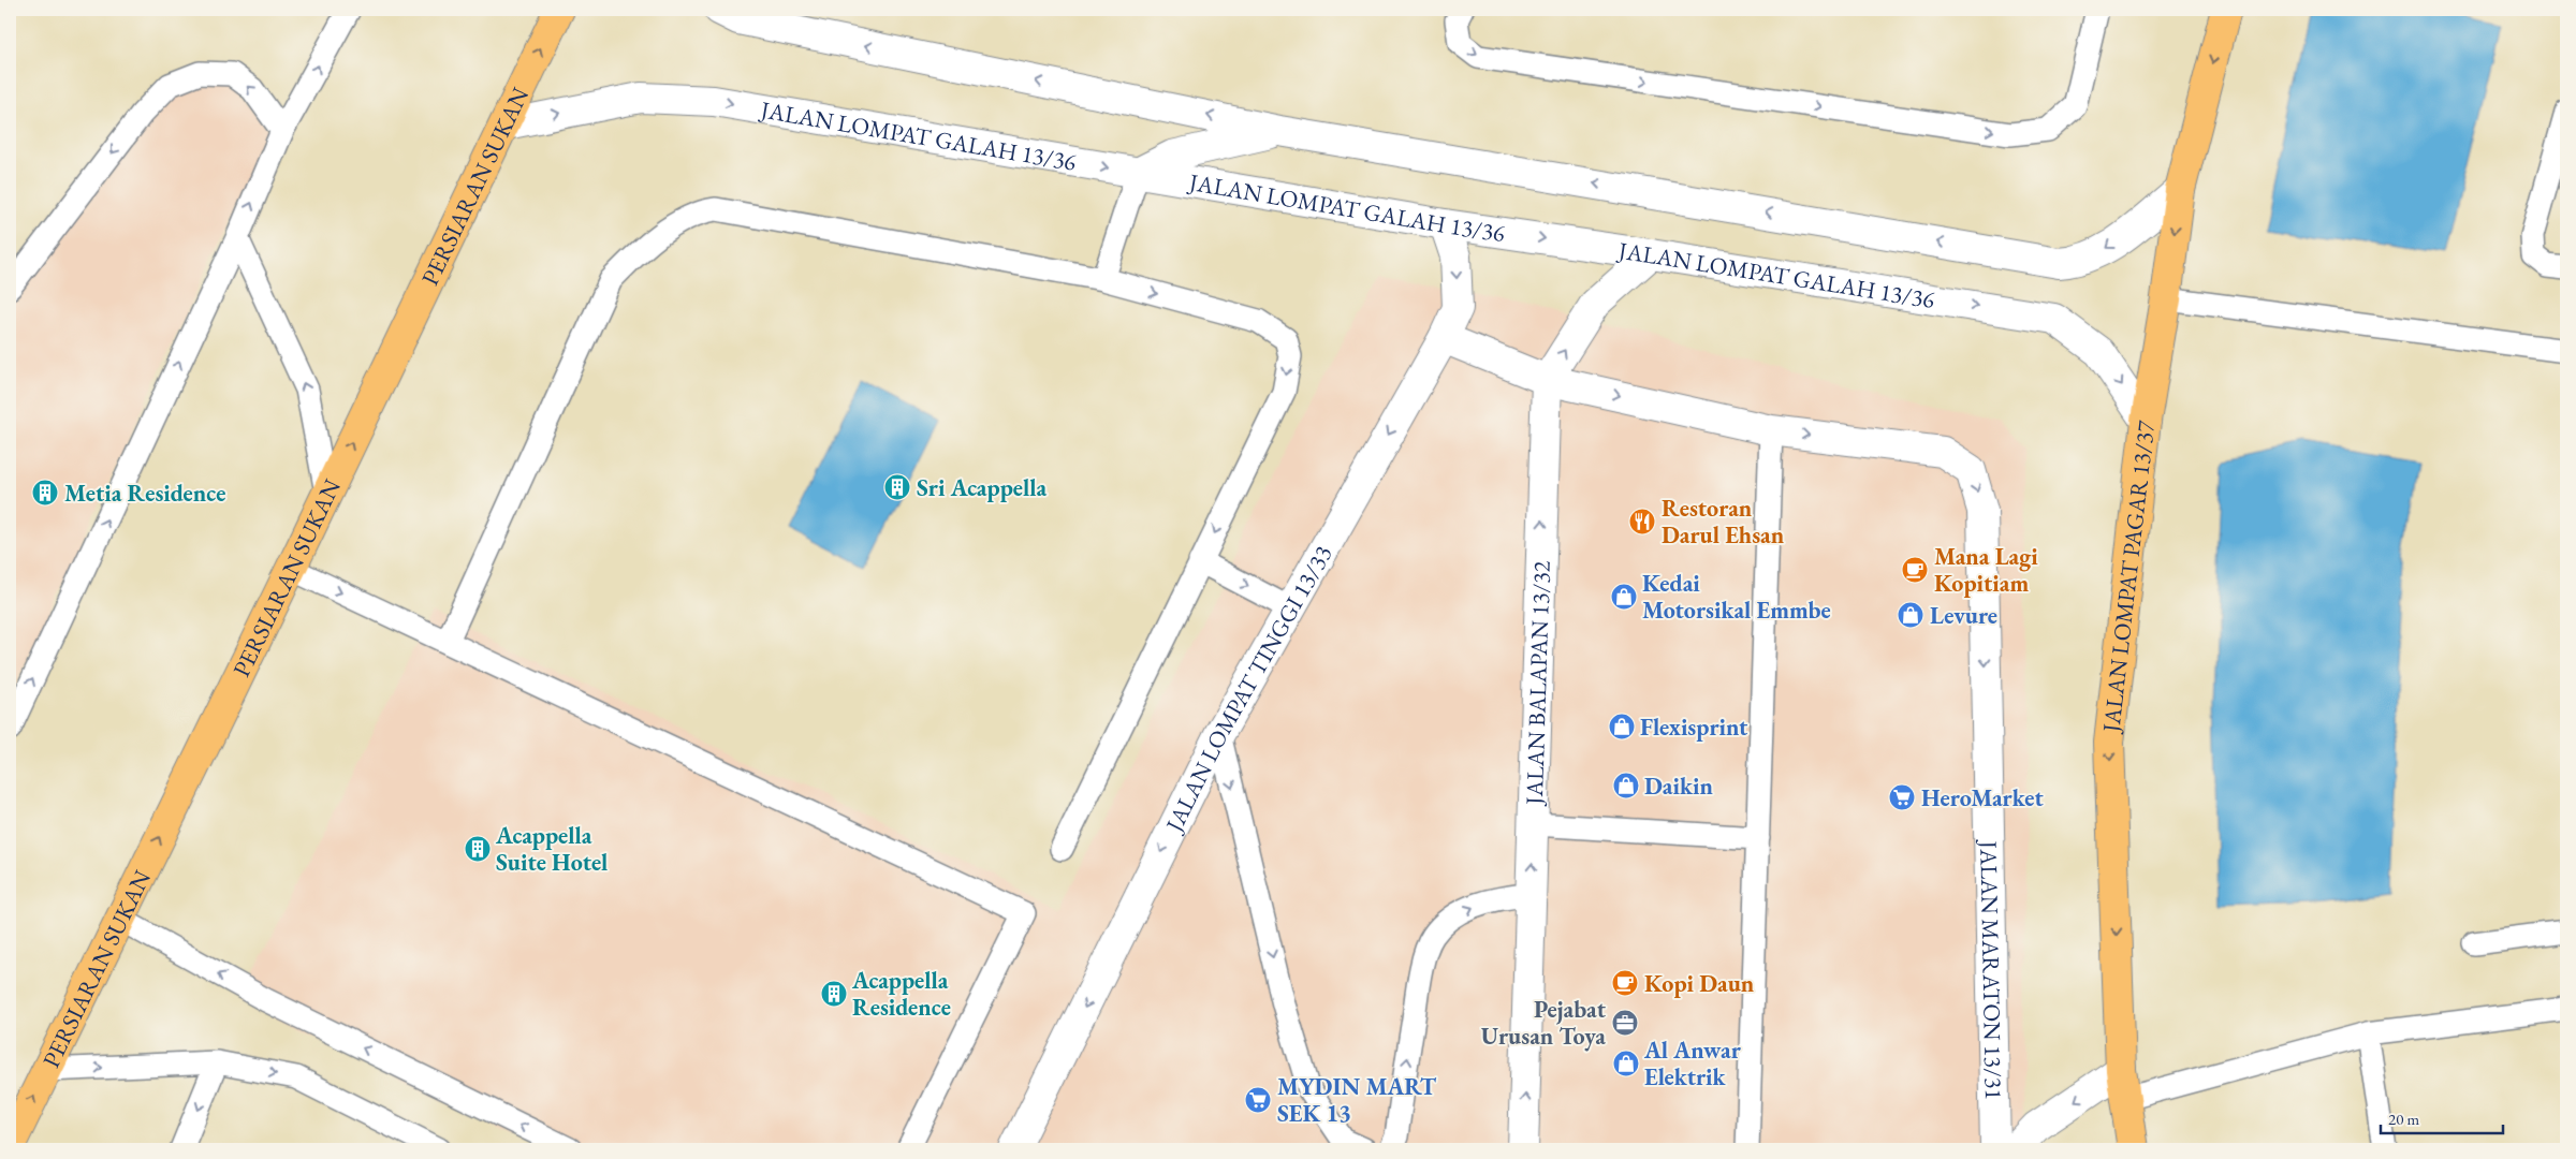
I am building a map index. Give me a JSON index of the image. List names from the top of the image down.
{
  "streets": {
    "main road": ["PERSIARAN SUKAN", "JALAN LOMPAT PAGAR 13/37"],
    "street": [
      "JALAN LOMPAT GALAH 13/36",
      "JALAN BALAPAN 13/32",
      "JALAN LOMPAT TINGGI 13/33",
      "JALAN MARATON 13/31"
    ]
  },
  "crossings": [
    ["JALAN LOMPAT GALAH 13/36", "PERSIARAN SUKAN"],
    ["JALAN LOMPAT GALAH 13/36", "JALAN LOMPAT PAGAR 13/37"],
    ["JALAN LOMPAT GALAH 13/36", "JALAN LOMPAT TINGGI 13/33"]
  ],
  "one_way": [
    "PERSIARAN SUKAN",
    "JALAN LOMPAT PAGAR 13/37",
    "JALAN BALAPAN 13/32",
    "JALAN LOMPAT TINGGI 13/33",
    "JALAN MARATON 13/31"
  ],
  "places": {
    "building": [
      "Sri Acappella",
      "Metia Residence",
      "Acappella Suite Hotel",
      "Acappella Residence"
    ],
    "restaurant": ["Restoran Darul Ehsan"],
    "cafe": ["Mana Lagi Kopitiam", "Kopi Daun"],
    "shop": [
      "Kedai Motorsikal Emmbe",
      "Levure",
      "Flexisprint",
      "Daikin",
      "Al Anwar Elektrik"
    ],
    "supermarket": ["HeroMarket", "MYDIN MART SEK 13"],
    "office": ["Pejabat Urusan Toya"]
  },
  "scale_bar": "20 m"
}
